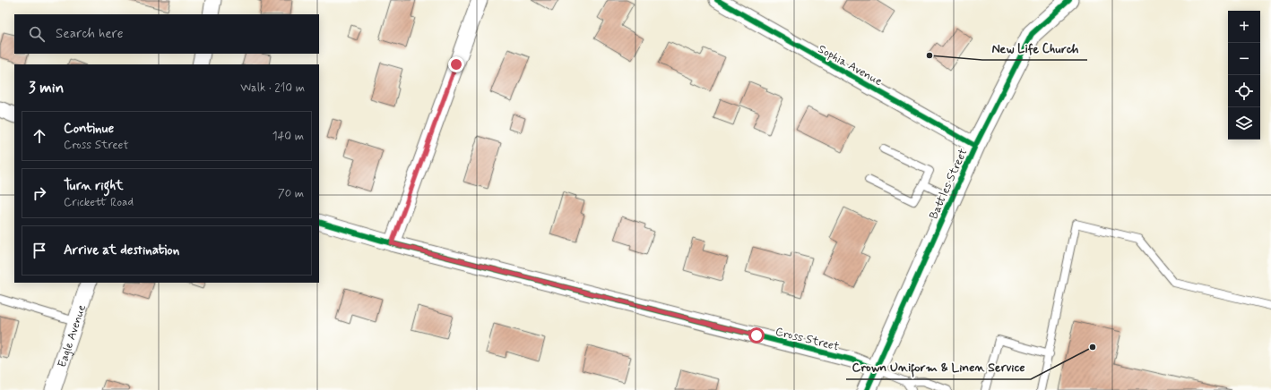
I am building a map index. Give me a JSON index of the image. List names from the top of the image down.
{
  "streets": {
    "street": [
      "Sophia Avenue",
      "Battles Street",
      "Eagle Avenue",
      "Cross Street"
    ]
  },
  "crossings": [
    ["Sophia Avenue", "Battles Street"],
    ["Battles Street", "Cross Street"]
  ],
  "places": ["New Life Church", "Crown Uniform & Linen Service"],
  "page": {
    "map_buttons": ["+", "−"],
    "search": "Search here",
    "heading": ["3 min", "Walk · 210 m"],
    "list": [
      ["Continue", "Cross Street", "140 m"],
      ["Turn right", "Crickett Road", "70 m"],
      "Arrive at destination"
    ]
  }
}
